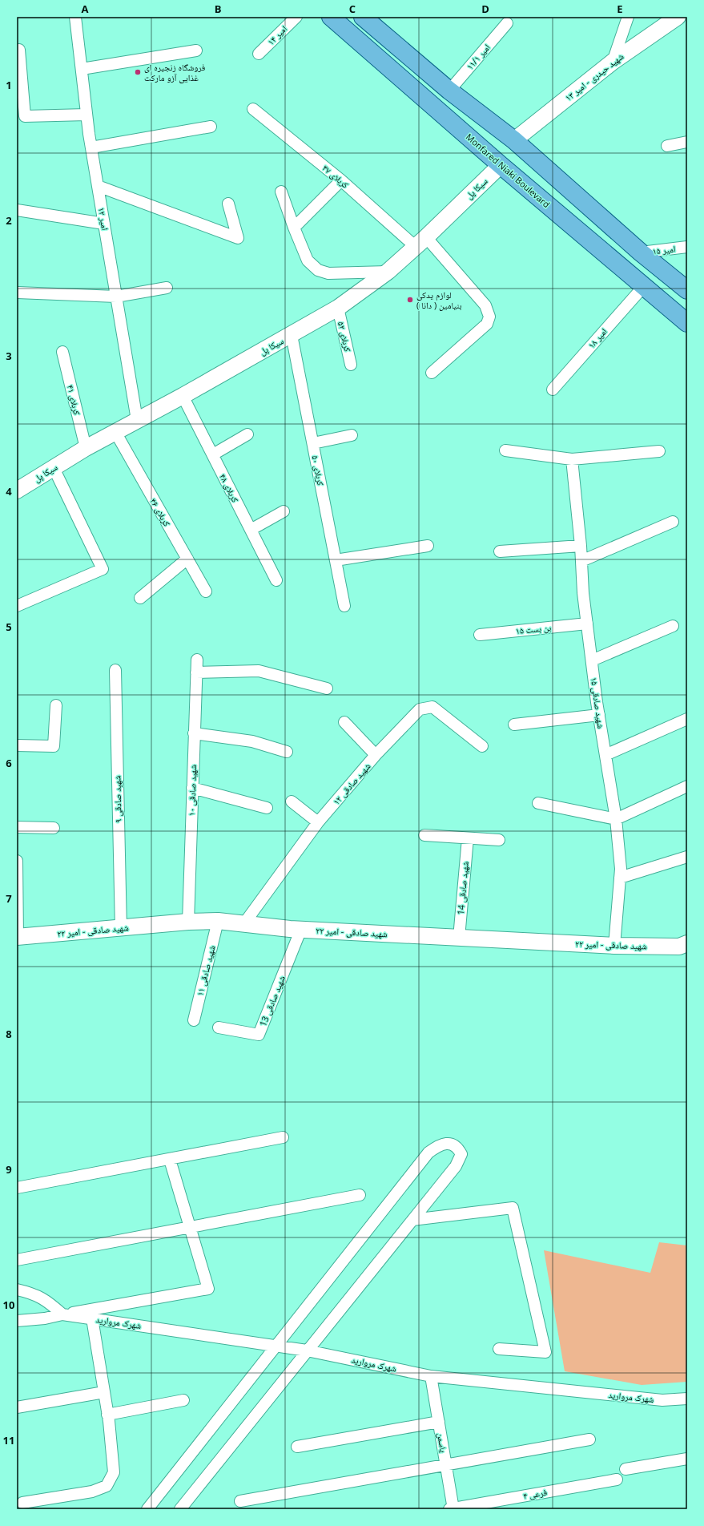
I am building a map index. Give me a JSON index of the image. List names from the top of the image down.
{
  "streets": {
    "main road": ["Monfared Niaki Boulevard"],
    "street": [
      "امیر ۱۴",
      "امیر ۱۱/۱",
      "شهید حیدری - امیر ۱۳",
      "کربلای ۴۷",
      "سیکا پل",
      "امير ۱۲",
      "امیر ۱۵",
      "کربلای ۵۲",
      "امیر ۱۸",
      "کربلای ۴۱",
      "کربلای ۵۰",
      "کربلای ۴۸",
      "کربلای ۴۶",
      "بن بست ۱۵",
      "شهید صادقی ۱۵",
      "شهید صادقی ۱۲",
      "شهید صادقی ۱۰",
      "شهید صادقی ۹",
      "شهید صادقی 14",
      "شهید صادقی - امیر ۲۲",
      "شهید صادقی ۱۱",
      "شهید صادقی 13",
      "شهرک مروارید",
      "یاسمن",
      "فرعی ۴"
    ]
  },
  "crossings": [
    ["Monfared Niaki Boulevard", "سیکا پل"],
    ["Monfared Niaki Boulevard", "امیر ۱۸"],
    ["کربلای ۴۷", "سیکا پل"],
    ["سیکا پل", "امير ۱۲"],
    ["سیکا پل", "کربلای ۵۲"],
    ["سیکا پل", "کربلای ۴۱"],
    ["سیکا پل", "کربلای ۵۰"],
    ["سیکا پل", "کربلای ۴۸"],
    ["سیکا پل", "کربلای ۴۶"],
    ["بن بست ۱۵", "شهید صادقی ۱۵"],
    ["شهید صادقی ۱۵", "شهید صادقی - امیر ۲۲"],
    ["شهید صادقی ۱۲", "شهید صادقی - امیر ۲۲"],
    ["شهید صادقی ۱۰", "شهید صادقی - امیر ۲۲"],
    ["شهید صادقی ۹", "شهید صادقی - امیر ۲۲"],
    ["شهید صادقی 14", "شهید صادقی - امیر ۲۲"],
    ["شهید صادقی - امیر ۲۲", "شهید صادقی ۱۱"],
    ["شهید صادقی - امیر ۲۲", "شهید صادقی 13"],
    ["شهرک مروارید", "یاسمن"],
    ["یاسمن", "فرعی ۴"]
  ],
  "places": ["فروشگاه زنجیره ای غذایی آزو مارکت", "لوازم یدکی بنیامین ( دانا )"],
  "grid": {
    "columns": [
      "A",
      "B",
      "C",
      "D",
      "E"
    ],
    "rows": [
      "1",
      "2",
      "3",
      "4",
      "5",
      "6",
      "7",
      "8",
      "9",
      "10",
      "11"
    ]
  }
}
